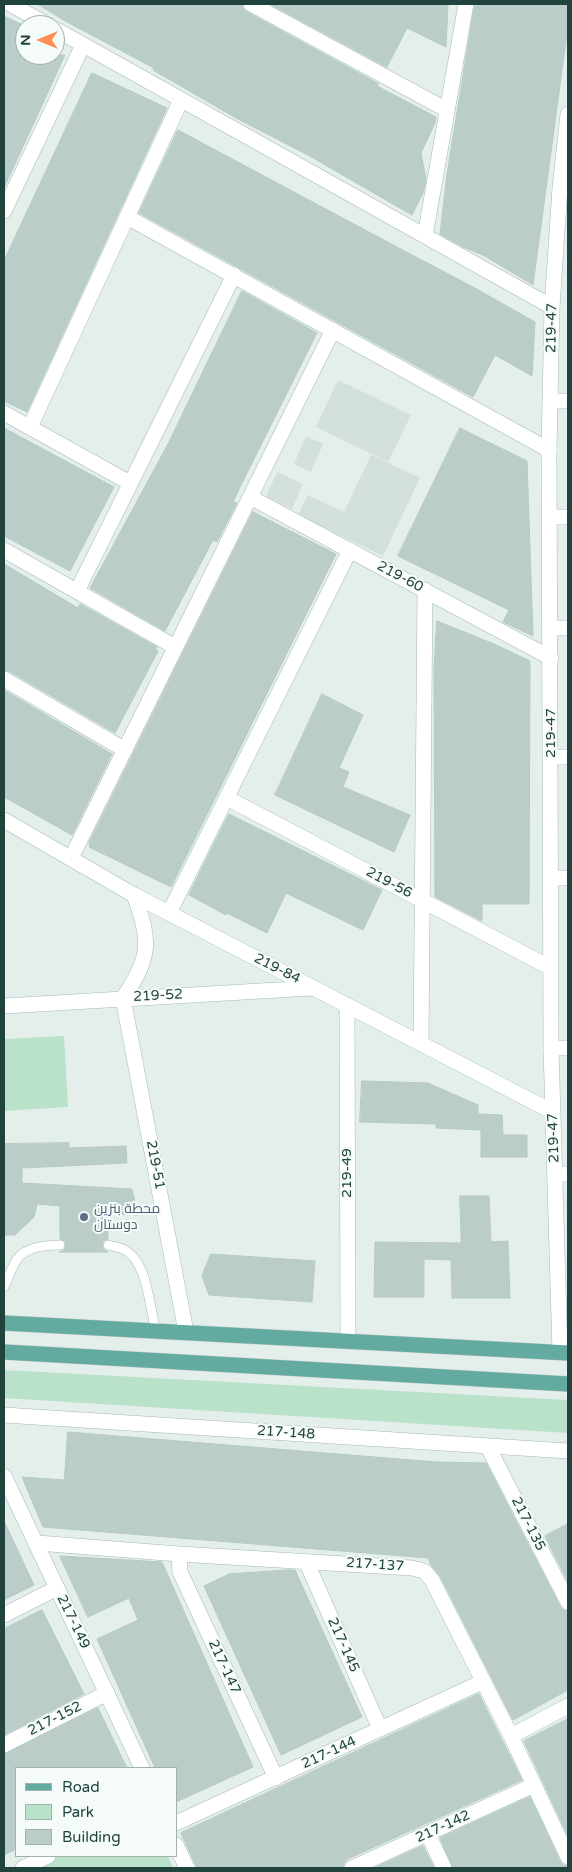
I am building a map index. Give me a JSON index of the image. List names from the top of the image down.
{
  "streets": {
    "street": [
      "219-47",
      "219-60",
      "219-56",
      "219-84",
      "219-52",
      "219-51",
      "219-49",
      "217-148",
      "217-135",
      "217-137",
      "217-149",
      "217-145",
      "217-147",
      "217-152",
      "217-144",
      "217-142"
    ]
  },
  "crossings": [
    ["219-47", "219-60"],
    ["219-47", "219-56"],
    ["219-47", "219-84"],
    ["219-84", "219-52"],
    ["219-84", "219-49"],
    ["219-52", "219-51"],
    ["217-148", "217-135"],
    ["217-137", "217-149"],
    ["217-137", "217-145"],
    ["217-137", "217-147"],
    ["217-137", "217-144"],
    ["217-137", "217-142"],
    ["217-149", "217-152"],
    ["217-145", "217-144"],
    ["217-147", "217-144"]
  ],
  "places": ["محطة بنزين دوستان"],
  "legend": ["Road", "Park", "Building"],
  "north": "left"
}
